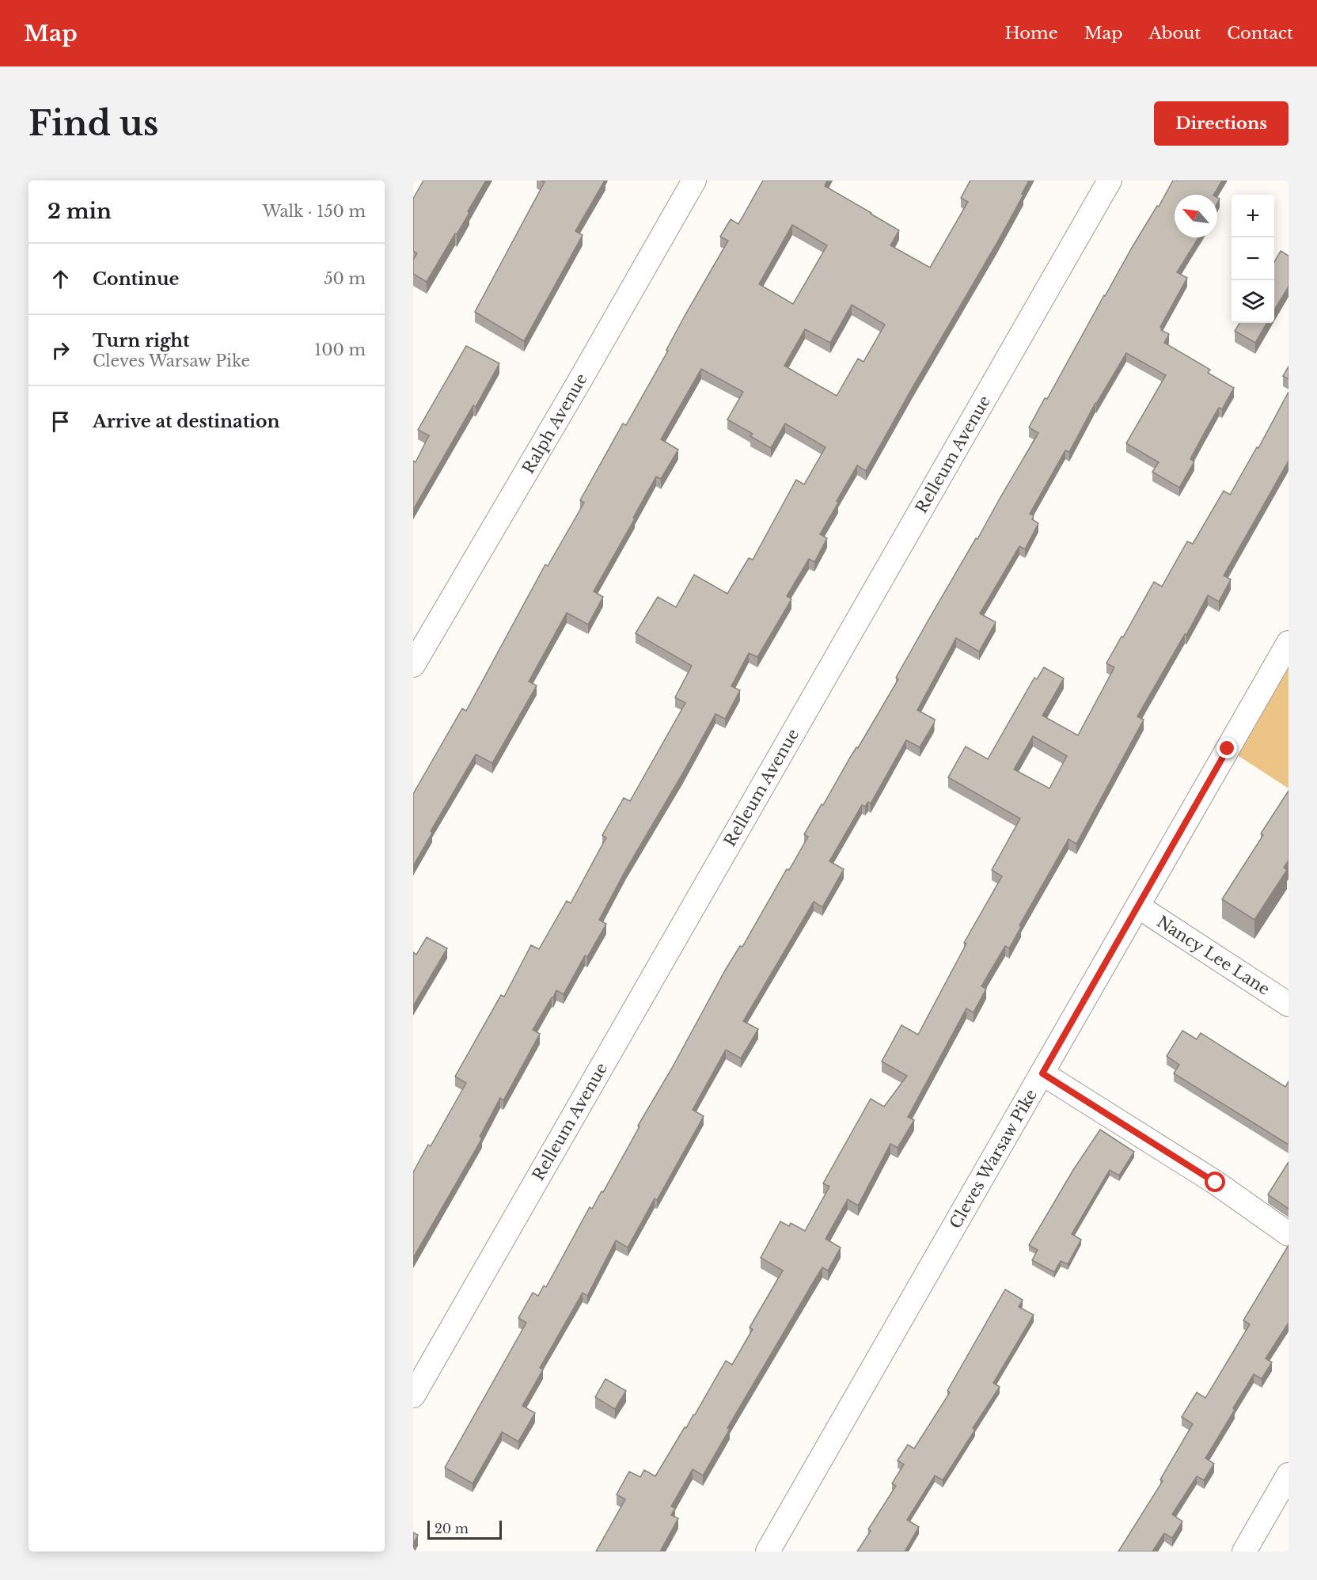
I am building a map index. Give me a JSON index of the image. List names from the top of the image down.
{
  "streets": {
    "street": [
      "Ralph Avenue",
      "Relleum Avenue",
      "Nancy Lee Lane",
      "Cleves Warsaw Pike"
    ]
  },
  "crossings": [
    ["Nancy Lee Lane", "Cleves Warsaw Pike"]
  ],
  "scale_bar": "20 m",
  "north": "top left",
  "page": {
    "header": "Map",
    "nav": [
      "Home",
      "Map",
      "About",
      "Contact"
    ],
    "buttons": "Directions",
    "title": "Find us",
    "heading": ["2 min", "Walk · 150 m"],
    "map_buttons": ["+", "−"],
    "list": [
      ["Continue", "50 m"],
      ["Turn right", "Cleves Warsaw Pike", "100 m"],
      "Arrive at destination"
    ],
    "scale": "20 m"
  }
}
